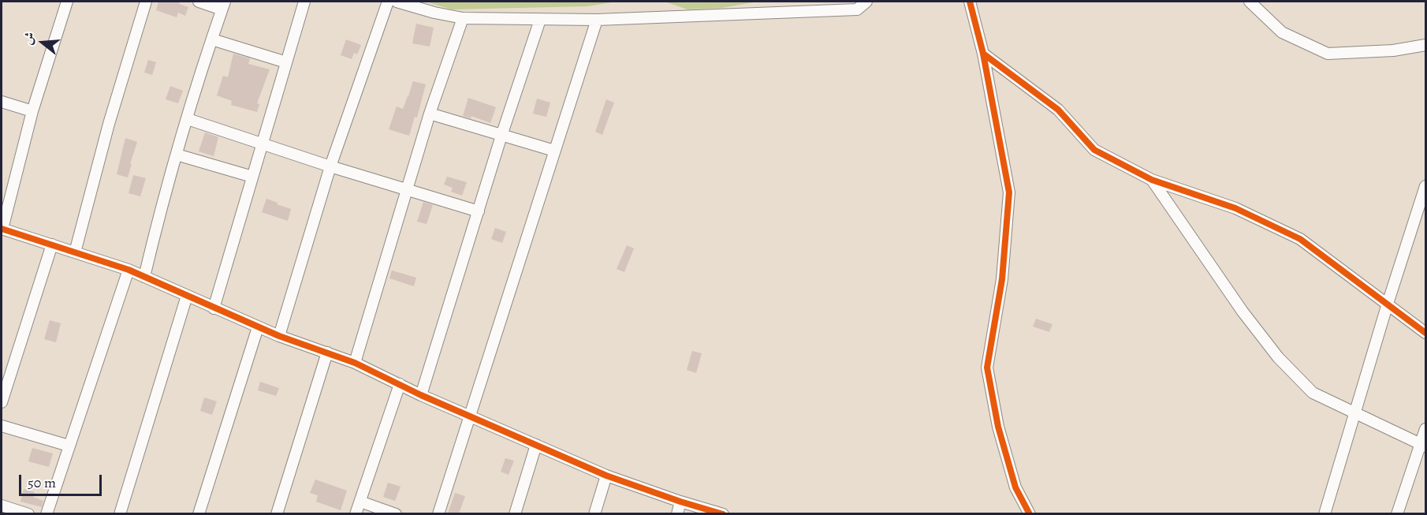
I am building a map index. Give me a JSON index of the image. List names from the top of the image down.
{
  "scale_bar": "50 m",
  "north": "left"
}
